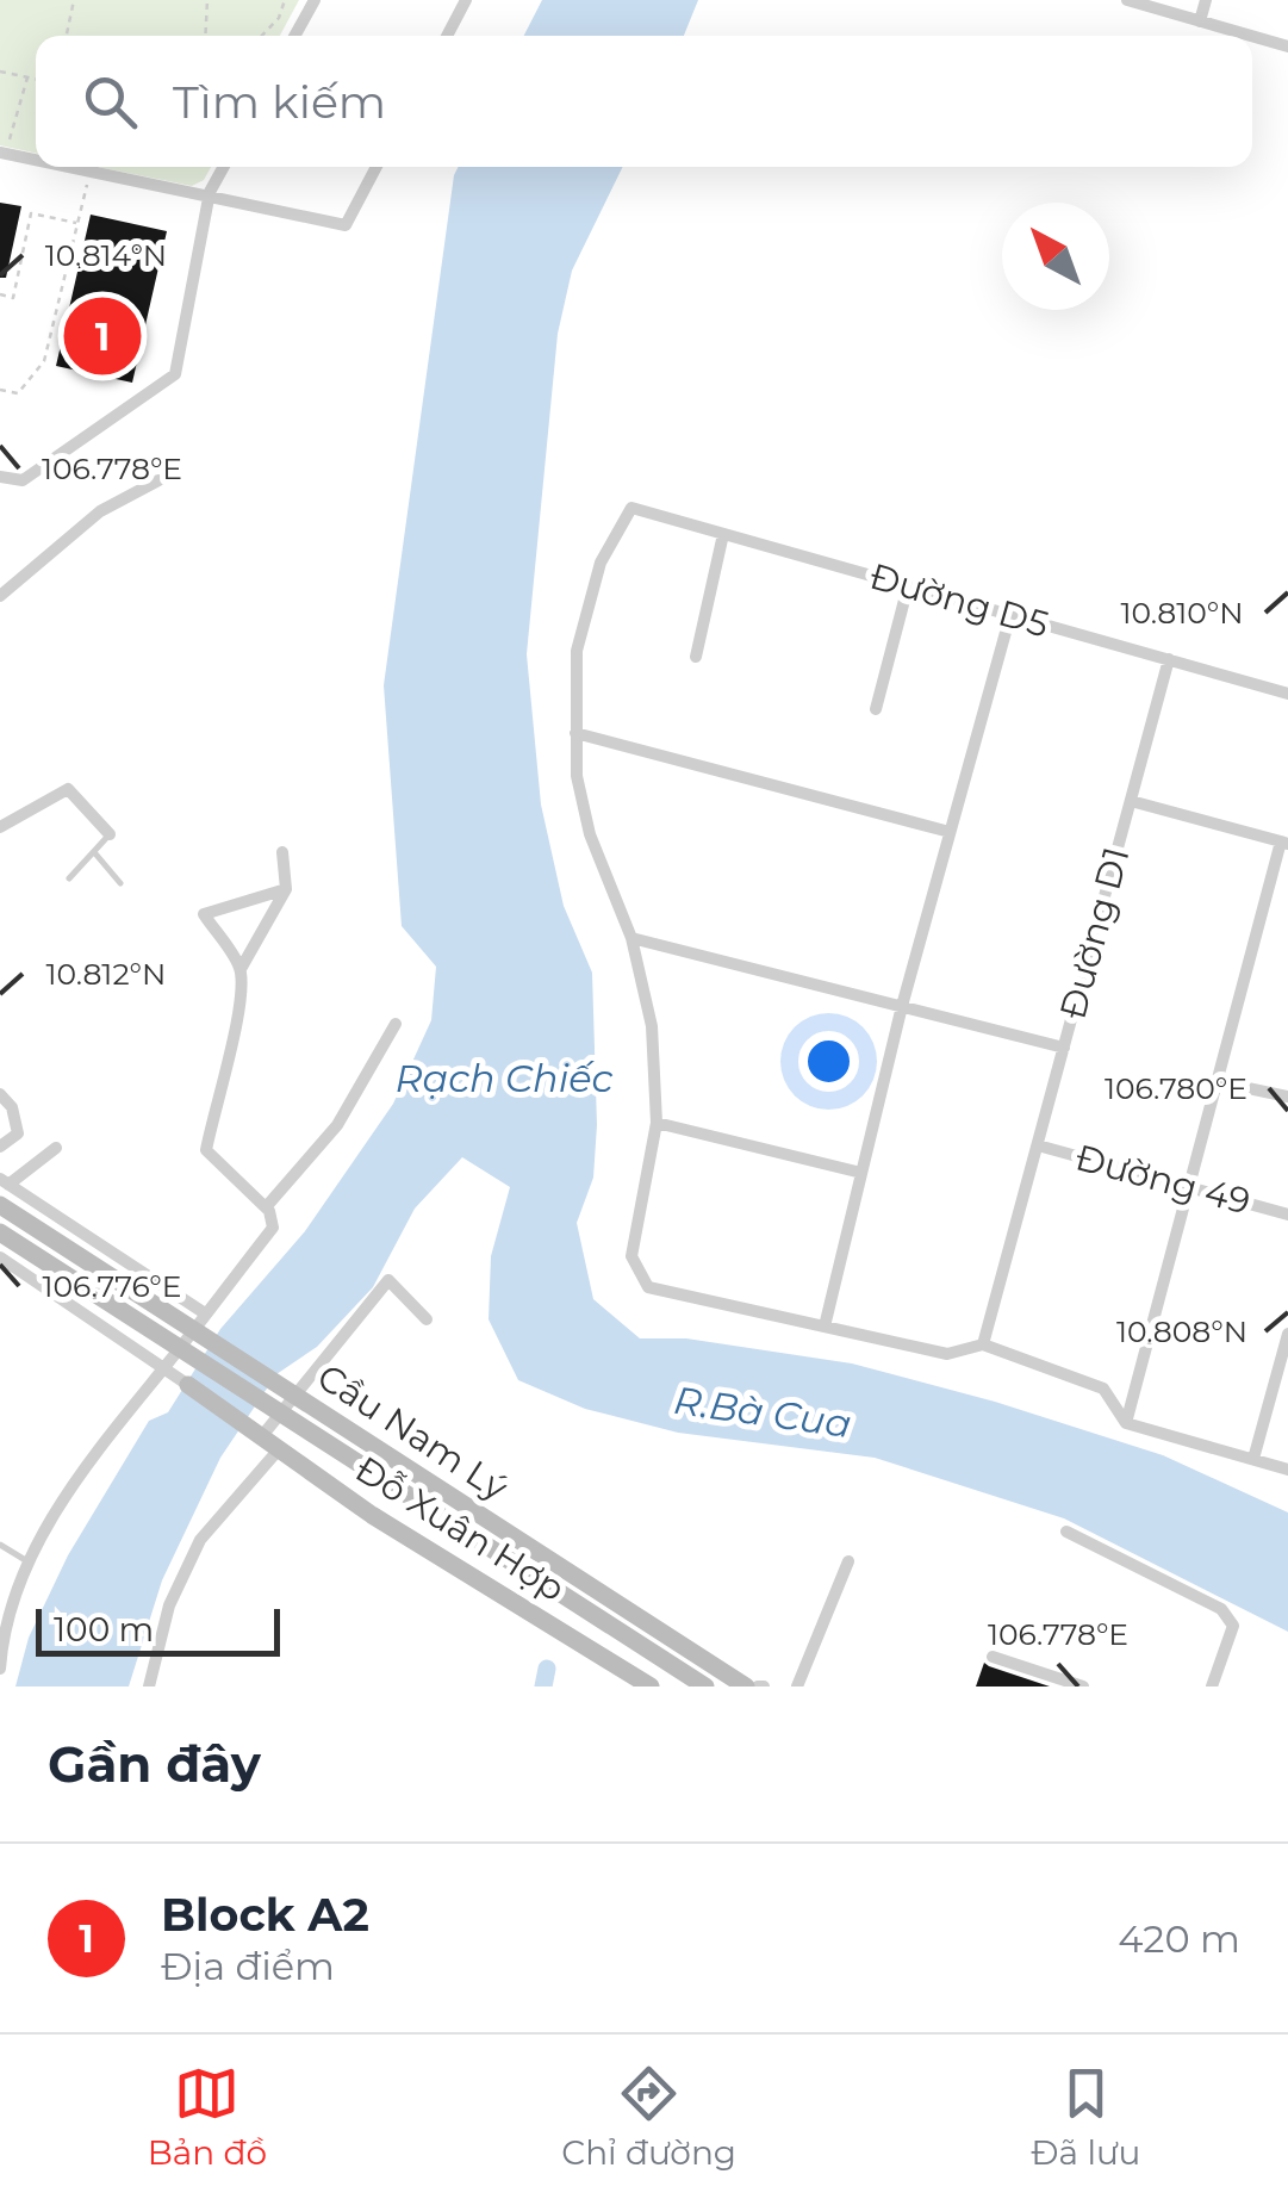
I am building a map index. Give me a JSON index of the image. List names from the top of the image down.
{
  "streets": {
    "main road": ["Cầu Nam Lý", "Đỗ Xuân Hợp"],
    "street": ["Đường D5", "Đường D1", "Đường 49"]
  },
  "crossings": [
    ["Đường D5", "Đường D1"],
    ["Đường D1", "Đường 49"]
  ],
  "water": ["Rạch Chiếc", "R.Bà Cua"],
  "scale_bar": "100 m",
  "north": "top left",
  "page": {
    "search": "Tìm kiếm",
    "pins": "1",
    "scale": "100 m",
    "heading": "Gần đây",
    "list": [
      {
        "mark": "1",
        "name": "Block A2",
        "note": "Địa điểm",
        "value": "420 m"
      }
    ],
    "nav": ["Bản đồ", "Chỉ đường", "Đã lưu"]
  },
  "coordinates": [
    "10.814°N",
    "106.778°E",
    "10.810°N",
    "10.812°N",
    "106.780°E",
    "106.776°E",
    "10.808°N"
  ]
}
